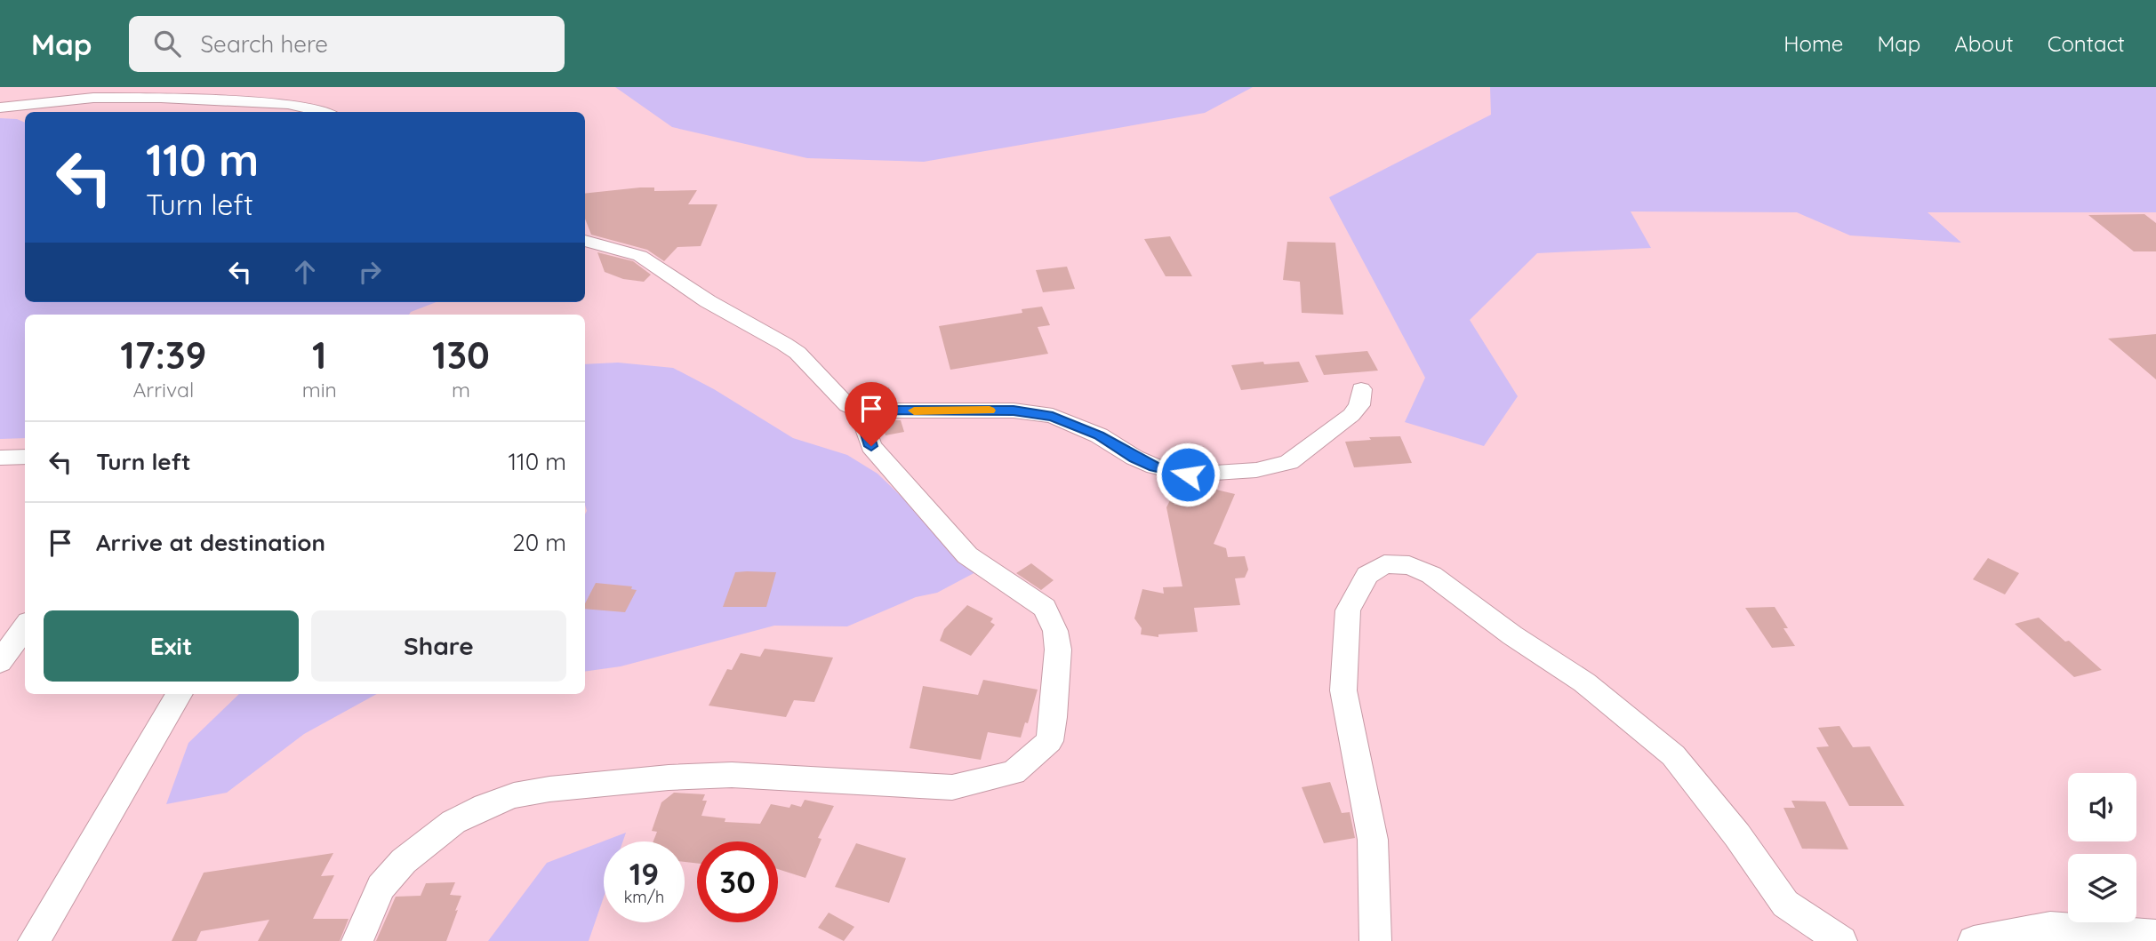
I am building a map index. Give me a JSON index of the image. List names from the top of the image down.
{
  "page": {
    "header": "Map",
    "search": "Search here",
    "nav": [
      "Home",
      "Map",
      "About",
      "Contact"
    ],
    "turn": ["110 m", "Turn left"],
    "eta": [
      "17:39",
      "Arrival",
      "1",
      "min",
      "130",
      "m"
    ],
    "list": [
      {
        "name": "Turn left",
        "value": "110 m"
      },
      {
        "name": "Arrive at destination",
        "value": "20 m"
      }
    ],
    "buttons": ["Exit", "Share"],
    "speed": "19 km/h",
    "limit": "30"
  }
}
